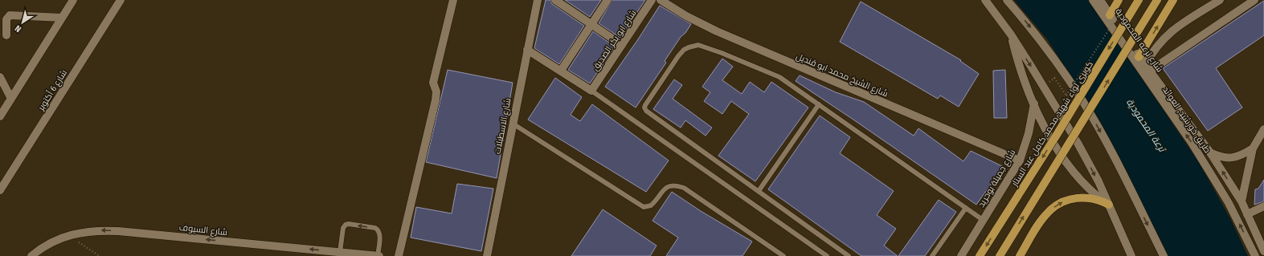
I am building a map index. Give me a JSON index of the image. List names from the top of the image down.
{
  "streets": {
    "main road": ["كوبرى لواء شهيد محمد كامل عبد الستار"],
    "street": [
      "شارع ابو بكر الصديق",
      "شارع ترعه المحمودية",
      "شارع الشيخ محمد ابو قنديل",
      "شارع 6 أكتوبر",
      "طريق خورشيد, العوائد",
      "شارع الاسطبلات",
      "شارع جميلة بوحريد",
      "شارع السيوف"
    ]
  },
  "crossings": [
    ["شارع الشيخ محمد ابو قنديل", "شارع جميلة بوحريد"]
  ],
  "one_way": ["شارع السيوف"],
  "water": ["ترعة المحمودية"],
  "north": "bottom left"
}
